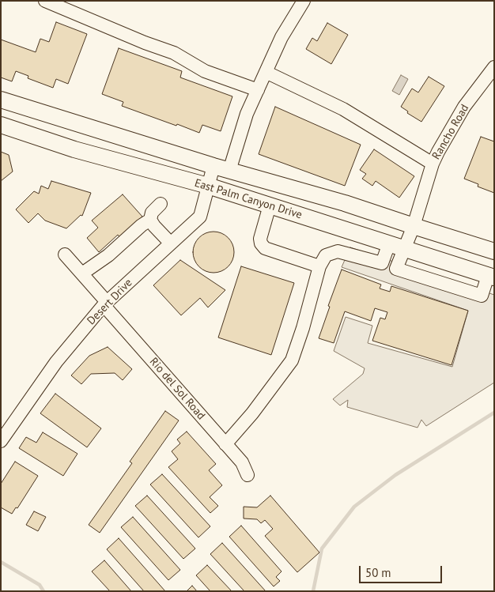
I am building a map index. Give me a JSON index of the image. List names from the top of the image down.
{
  "streets": {
    "main road": ["East Palm Canyon Drive"],
    "street": ["Rancho Road", "Desert Drive", "Rio del Sol Road"]
  },
  "crossings": [
    ["Rancho Road", "East Palm Canyon Drive"],
    ["East Palm Canyon Drive", "Desert Drive"],
    ["Desert Drive", "Rio del Sol Road"]
  ],
  "scale_bar": "50 m"
}
